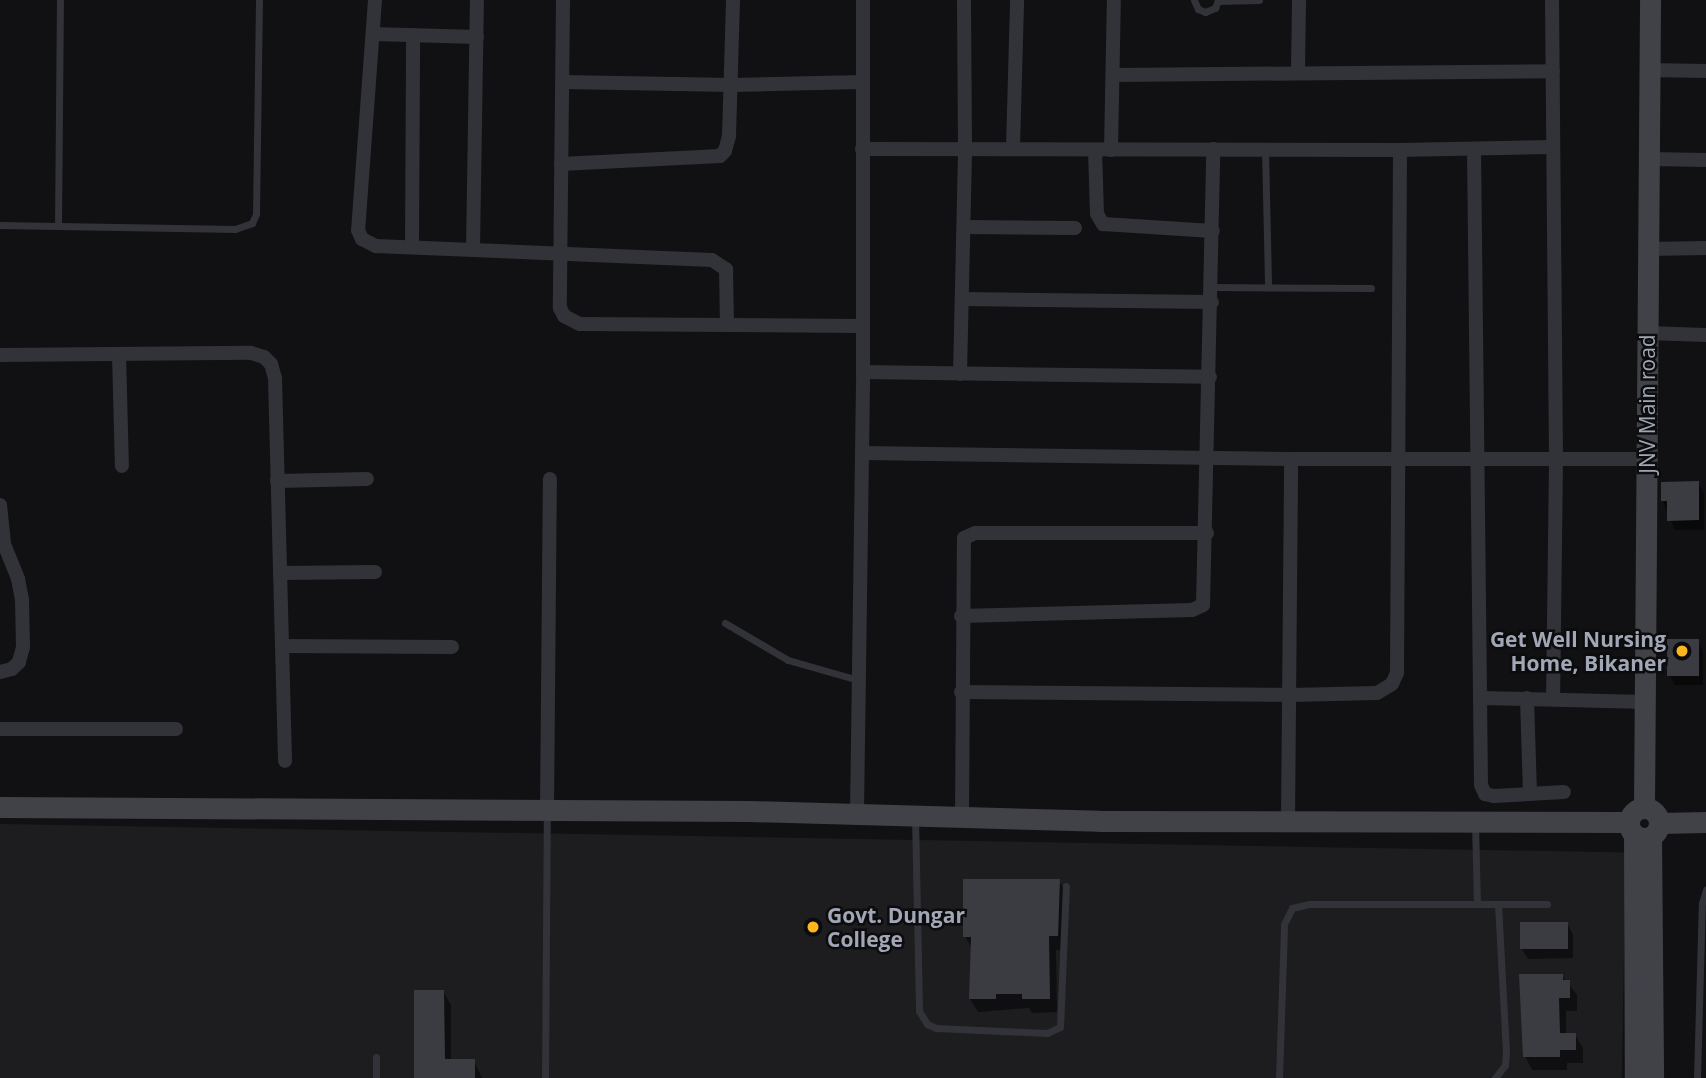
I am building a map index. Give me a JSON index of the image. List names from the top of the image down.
{
  "streets": {
    "street": ["JNV Main road"]
  },
  "places": ["Get Well Nursing Home, Bikaner", "Govt. Dungar College"]
}
